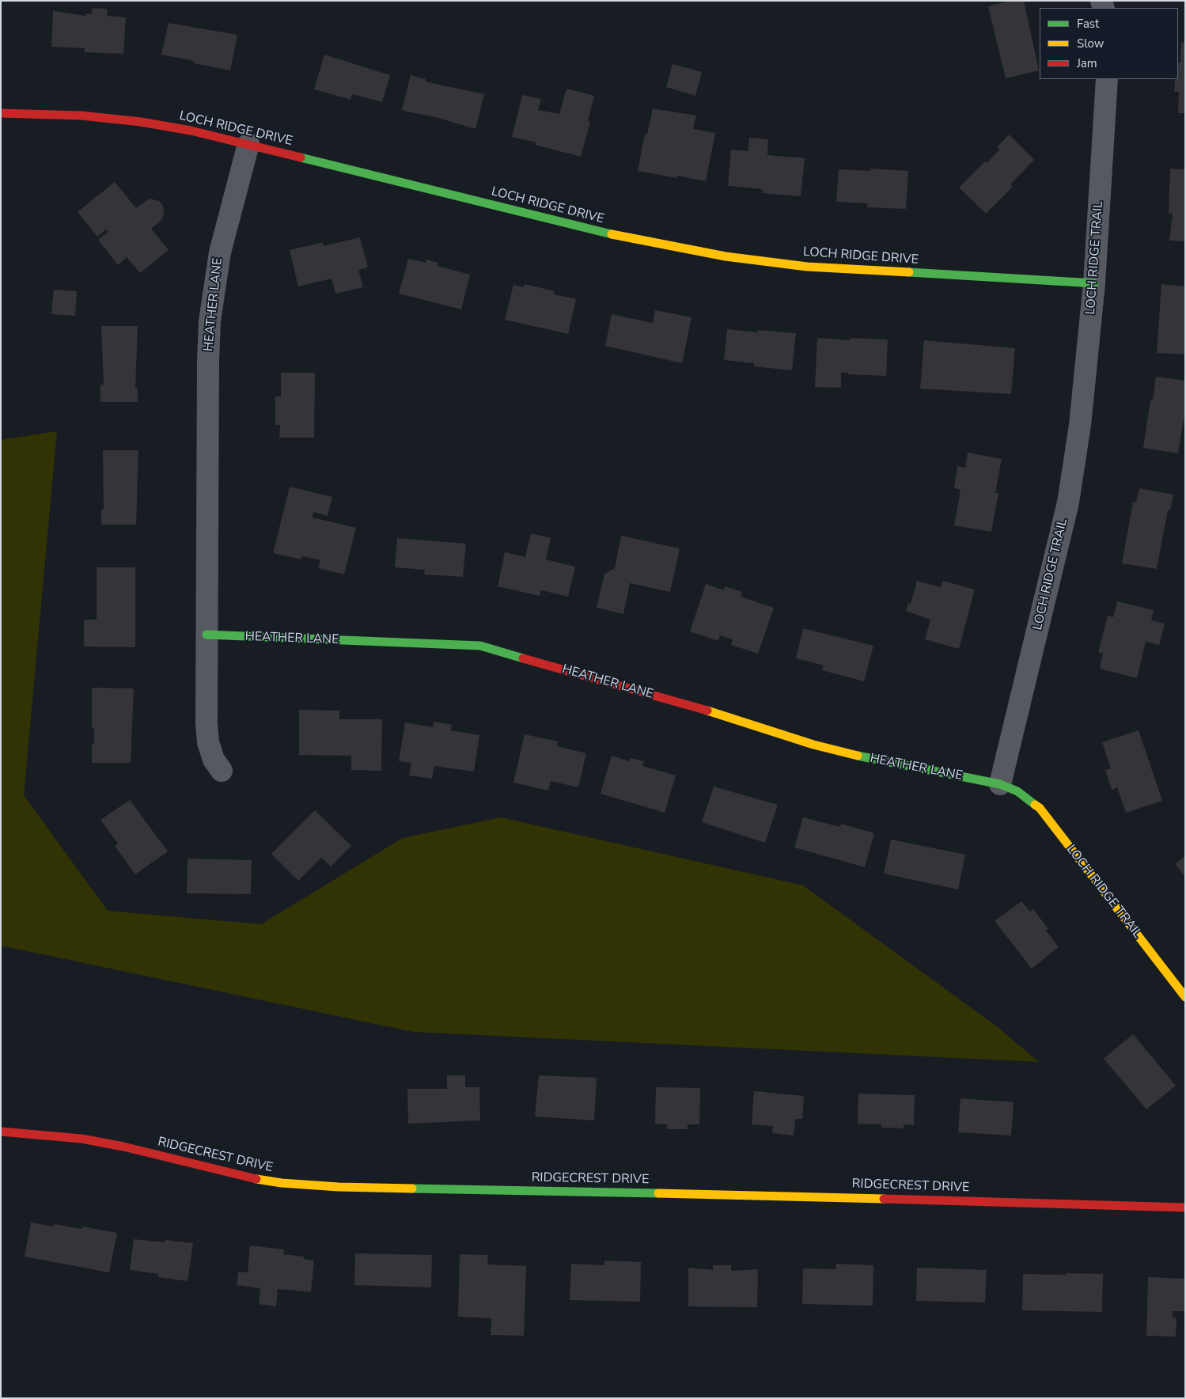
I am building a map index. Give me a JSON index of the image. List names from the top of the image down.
{
  "streets": {
    "street": [
      "LOCH RIDGE DRIVE",
      "LOCH RIDGE TRAIL",
      "HEATHER LANE",
      "RIDGECREST DRIVE"
    ]
  },
  "crossings": [
    ["LOCH RIDGE DRIVE", "LOCH RIDGE TRAIL"],
    ["LOCH RIDGE DRIVE", "HEATHER LANE"],
    ["LOCH RIDGE TRAIL", "HEATHER LANE"]
  ],
  "legend": ["Fast", "Slow", "Jam"]
}
